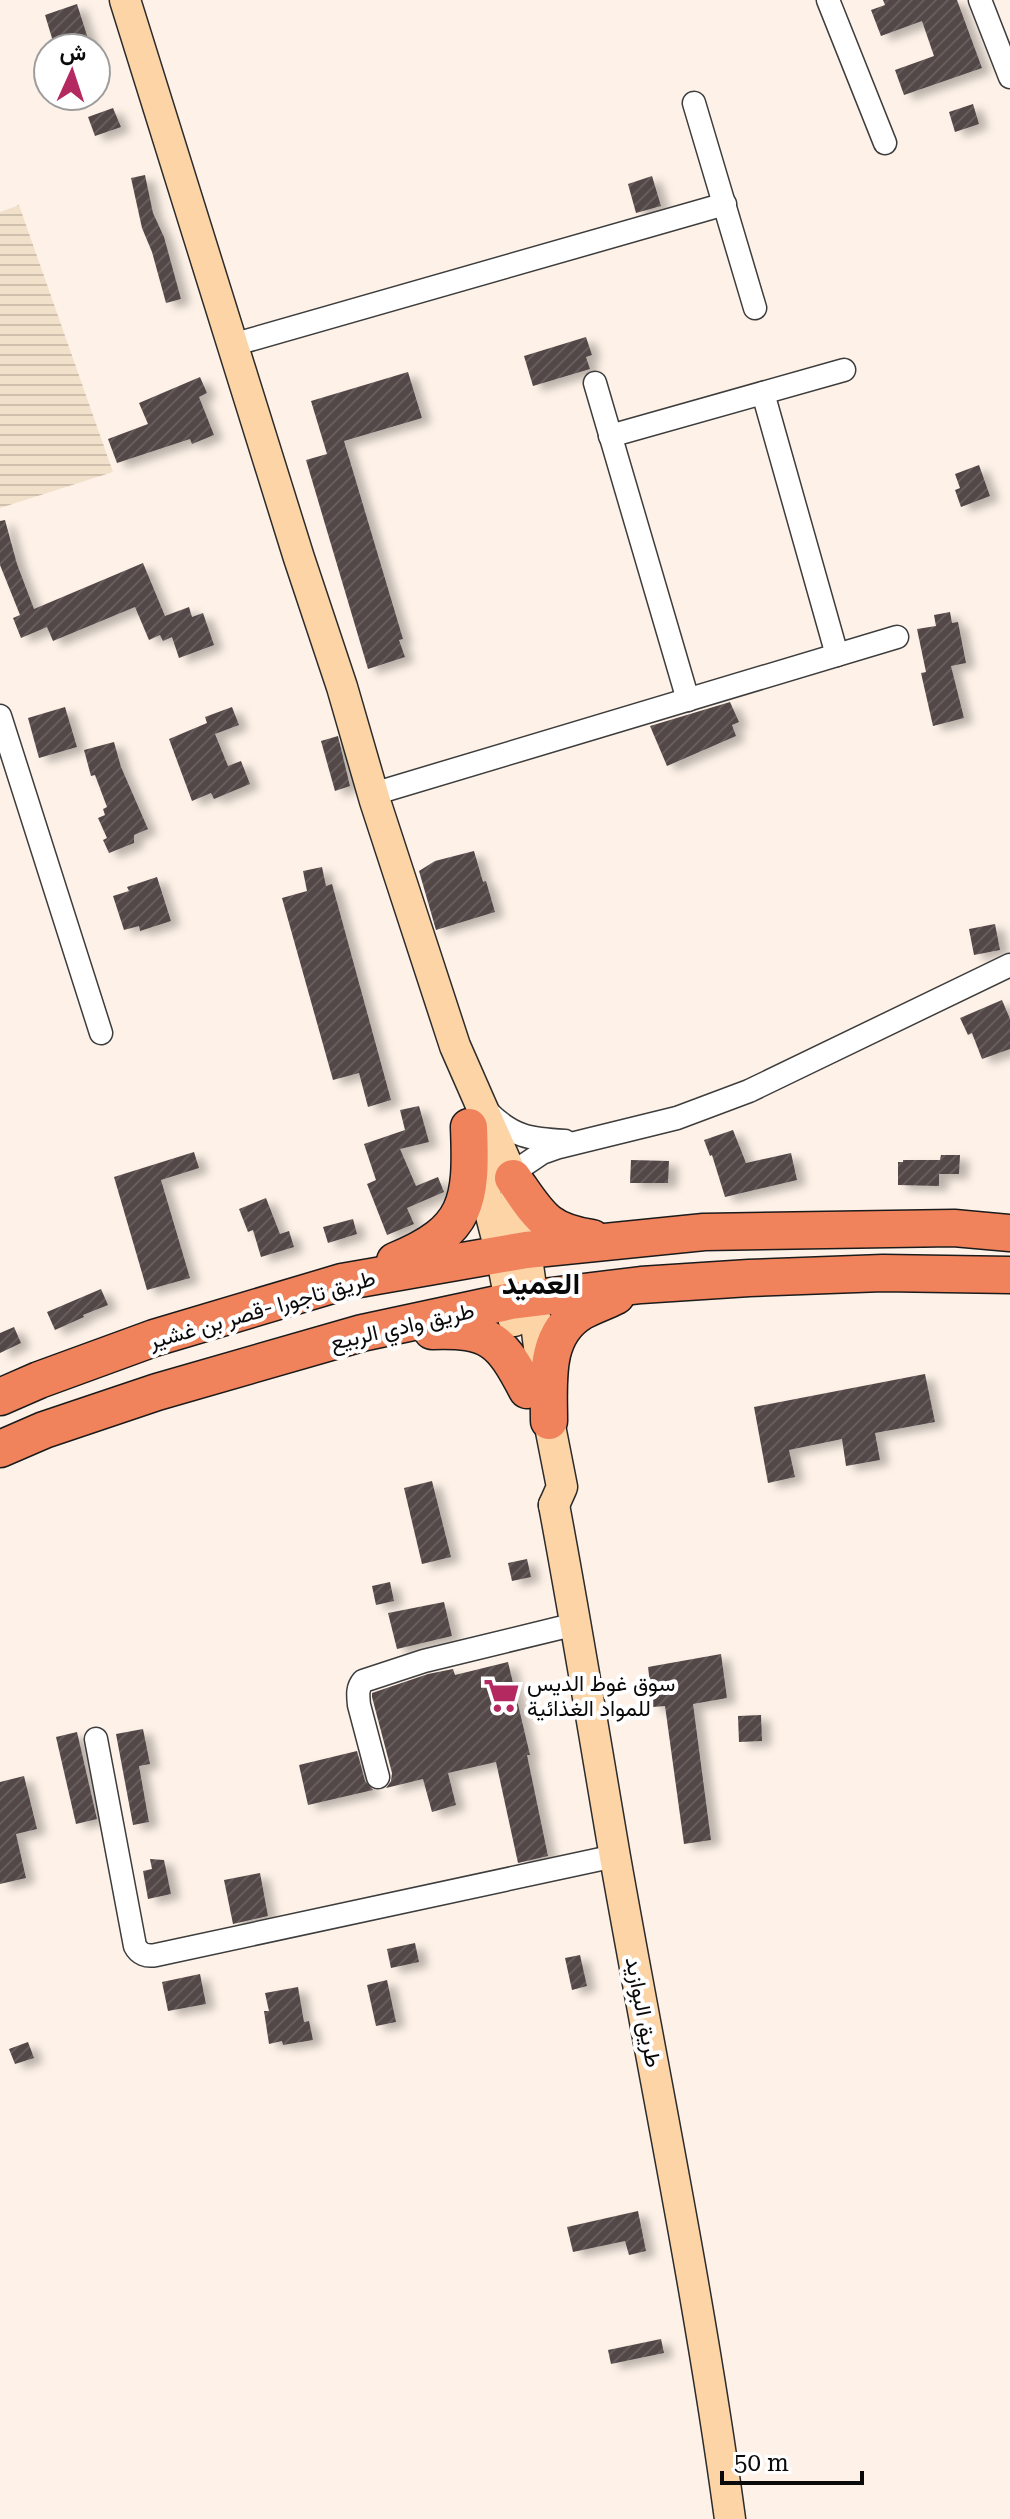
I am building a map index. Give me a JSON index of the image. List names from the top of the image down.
{
  "streets": {
    "highway": ["طريق تاجورا -قصر بن غشير", "طريق وادي الربيع"],
    "main road": ["طريق البوازيد"]
  },
  "districts": ["العميد"],
  "places": {
    "supermarket": ["سوق غوط الديس للمواد الغذائية"]
  },
  "scale_bar": "50 m",
  "north": "top"
}
